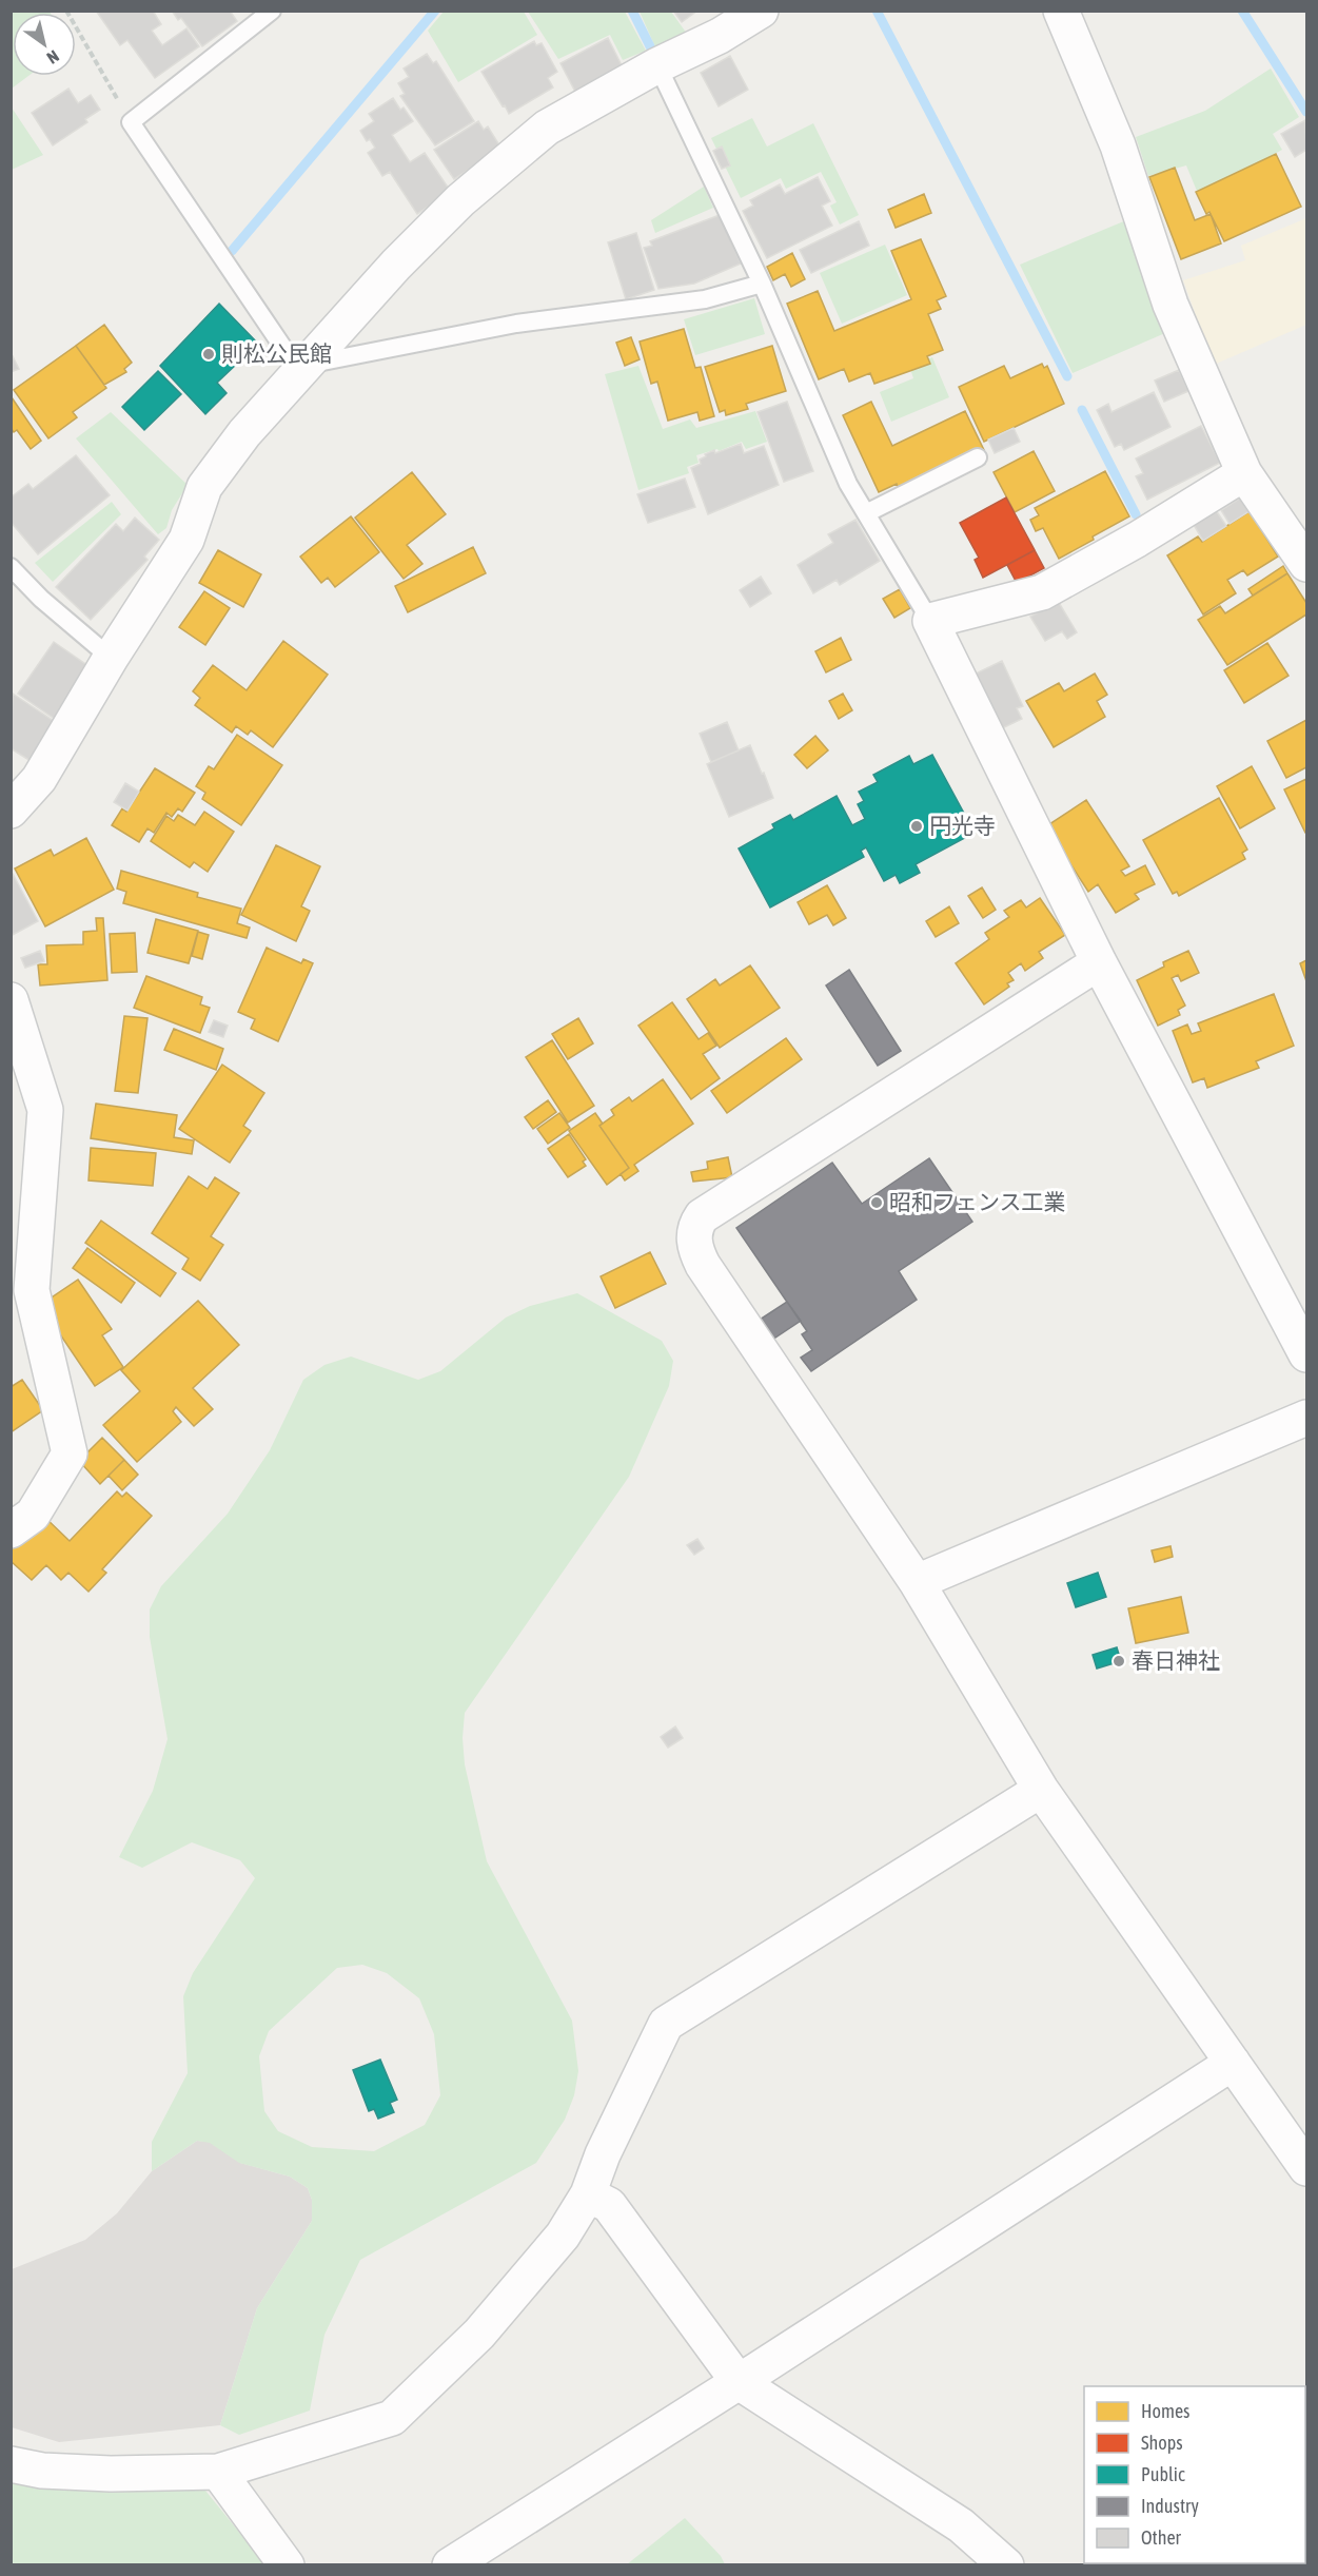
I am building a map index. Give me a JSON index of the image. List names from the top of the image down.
{
  "places": [
    "則松公民館",
    "円光寺",
    "昭和フェンス工業",
    "春日神社"
  ],
  "legend": [
    "Homes",
    "Shops",
    "Public",
    "Industry",
    "Other"
  ],
  "north": "bottom right"
}
